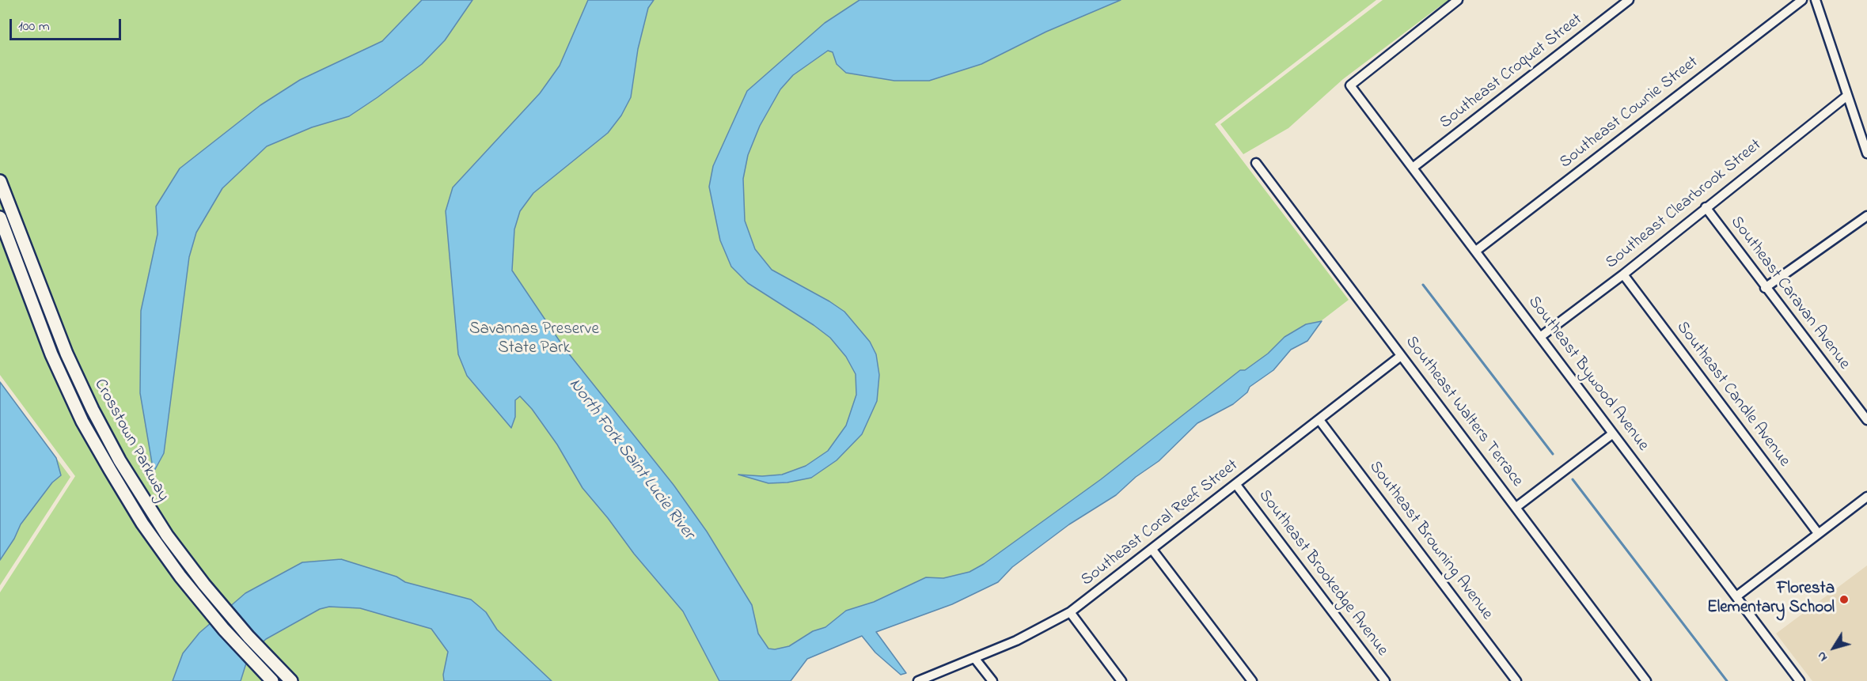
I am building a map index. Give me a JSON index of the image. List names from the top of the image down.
{
  "streets": {
    "main road": ["Crosstown Parkway"],
    "street": [
      "Southeast Croquet Street",
      "Southeast Cownie Street",
      "Southeast Clearbrook Street",
      "Southeast Caravan Avenue",
      "Southeast Bywood Avenue",
      "Southeast Candle Avenue",
      "Southeast Walters Terrace",
      "Southeast Coral Reef Street",
      "Southeast Browning Avenue",
      "Southeast Brookedge Avenue"
    ]
  },
  "crossings": [
    ["Southeast Croquet Street", "Southeast Bywood Avenue"],
    ["Southeast Cownie Street", "Southeast Bywood Avenue"],
    ["Southeast Clearbrook Street", "Southeast Caravan Avenue"],
    ["Southeast Clearbrook Street", "Southeast Bywood Avenue"],
    ["Southeast Clearbrook Street", "Southeast Candle Avenue"],
    ["Southeast Walters Terrace", "Southeast Coral Reef Street"],
    ["Southeast Coral Reef Street", "Southeast Browning Avenue"],
    ["Southeast Coral Reef Street", "Southeast Brookedge Avenue"]
  ],
  "water": ["North Fork Saint Lucie River"],
  "parks": ["Savannas Preserve State Park"],
  "places": ["Floresta Elementary School"],
  "scale_bar": "100 m",
  "north": "bottom left"
}
